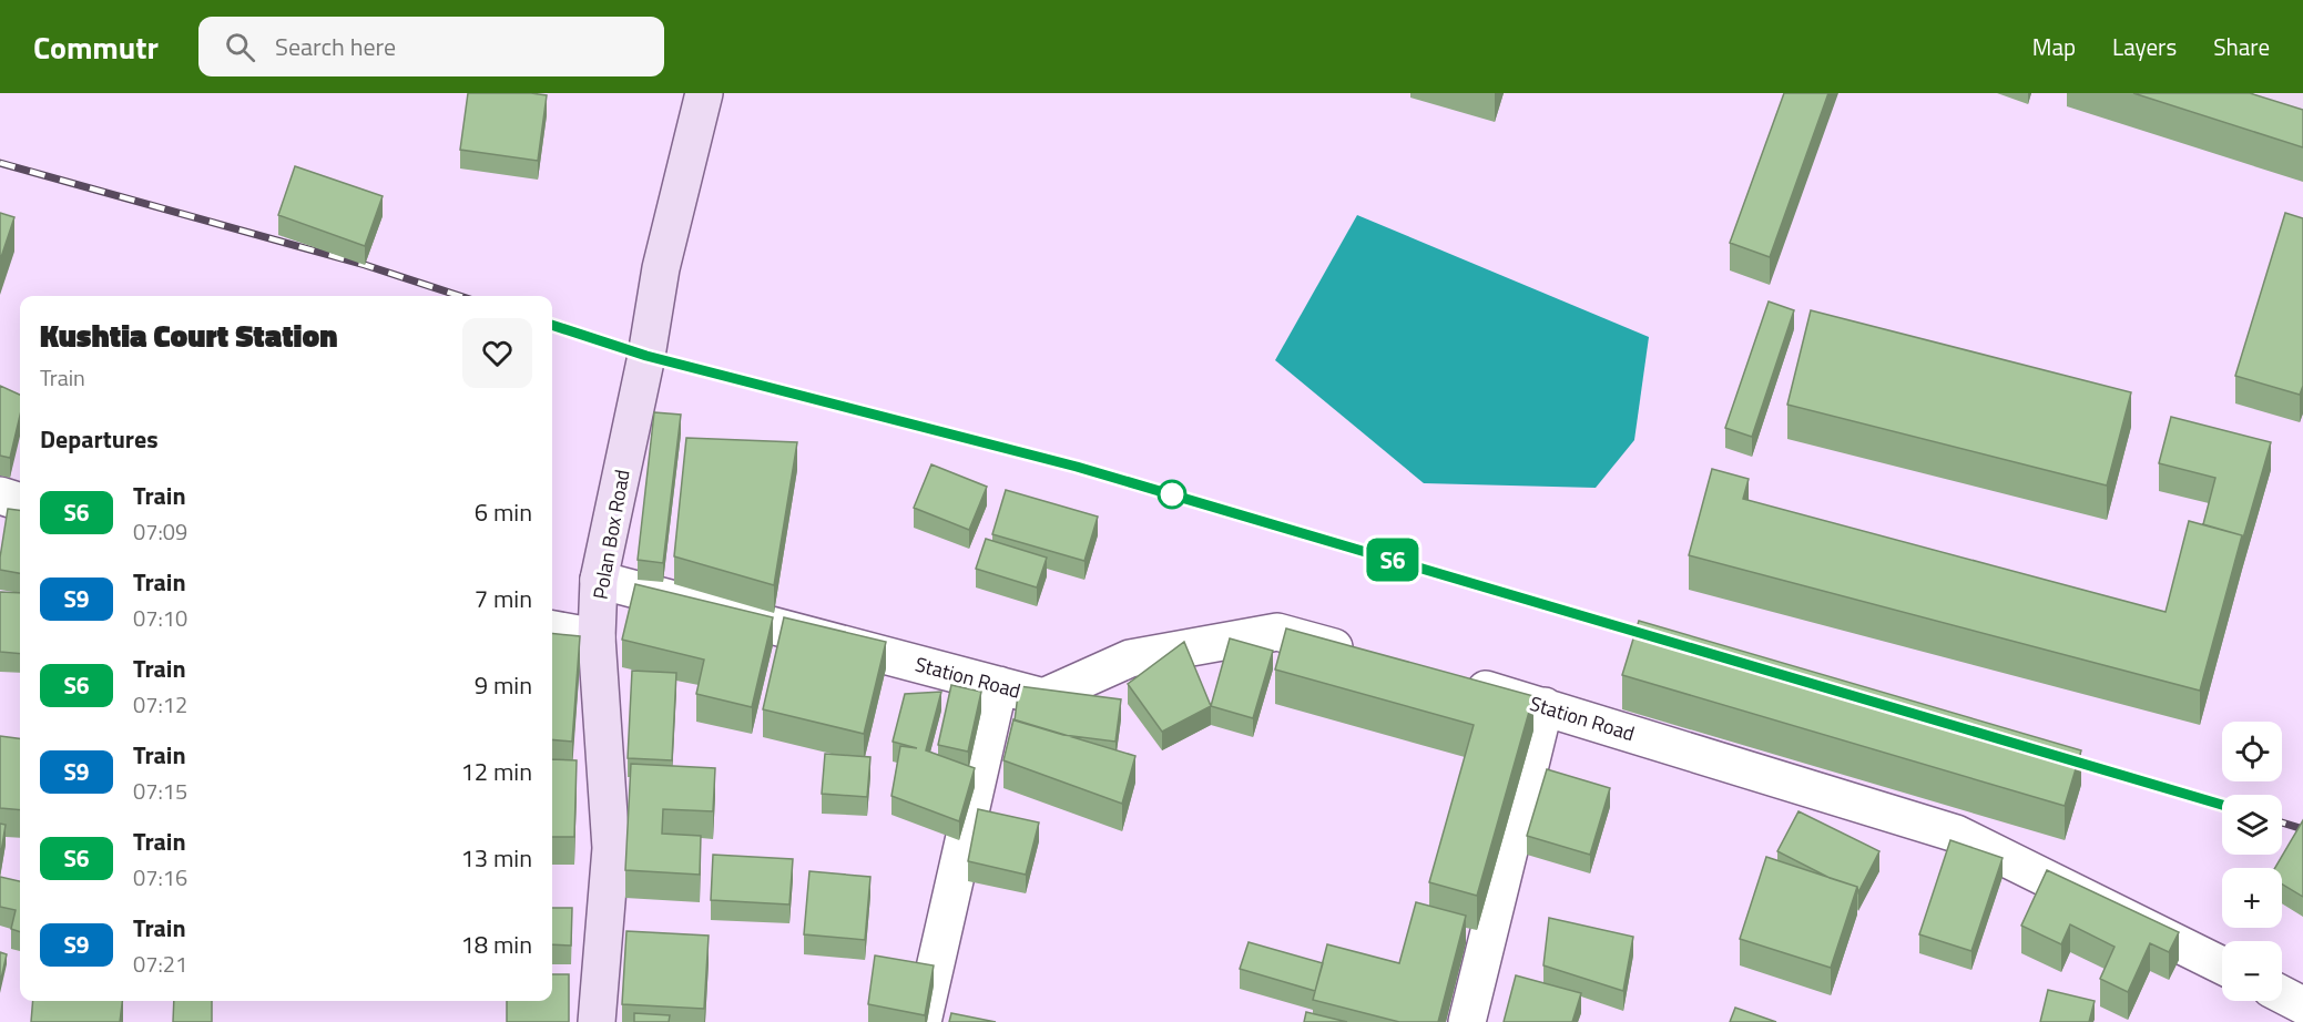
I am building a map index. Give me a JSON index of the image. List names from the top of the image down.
{
  "streets": {
    "main road": ["Polan Box Road"],
    "street": ["Station Road"]
  },
  "crossings": [
    ["Polan Box Road", "Station Road"]
  ],
  "page": {
    "header": "Commutr",
    "search": "Search here",
    "nav": ["Map", "Layers", "Share"],
    "on_map": "S6",
    "heading": [
      ["Kushtia Court Station", "Train"],
      "Departures"
    ],
    "list": [
      {
        "mark": "S6",
        "name": "Train",
        "note": "07:09",
        "value": "6 min"
      },
      {
        "mark": "S9",
        "name": "Train",
        "note": "07:10",
        "value": "7 min"
      },
      {
        "mark": "S6",
        "name": "Train",
        "note": "07:12",
        "value": "9 min"
      },
      {
        "mark": "S9",
        "name": "Train",
        "note": "07:15",
        "value": "12 min"
      },
      {
        "mark": "S6",
        "name": "Train",
        "note": "07:16",
        "value": "13 min"
      },
      {
        "mark": "S9",
        "name": "Train",
        "note": "07:21",
        "value": "18 min"
      }
    ],
    "map_buttons": ["+", "−"]
  }
}
